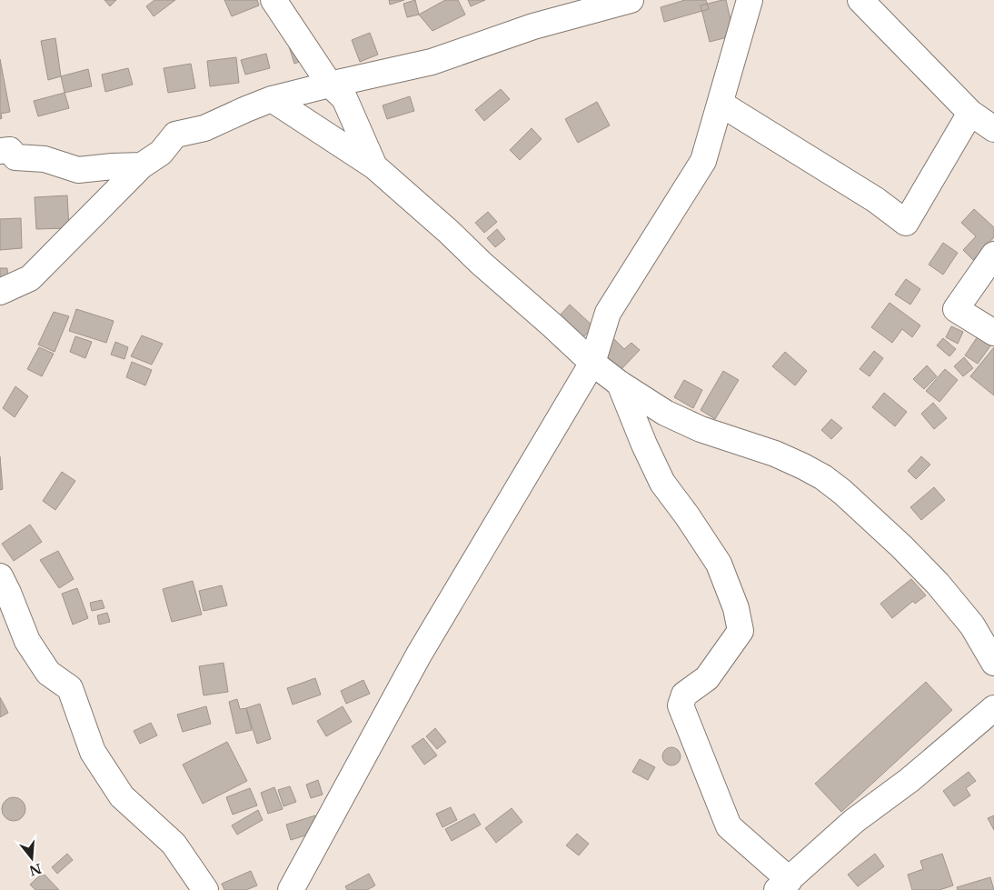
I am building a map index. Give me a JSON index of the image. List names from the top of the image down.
{
  "north": "bottom"
}
